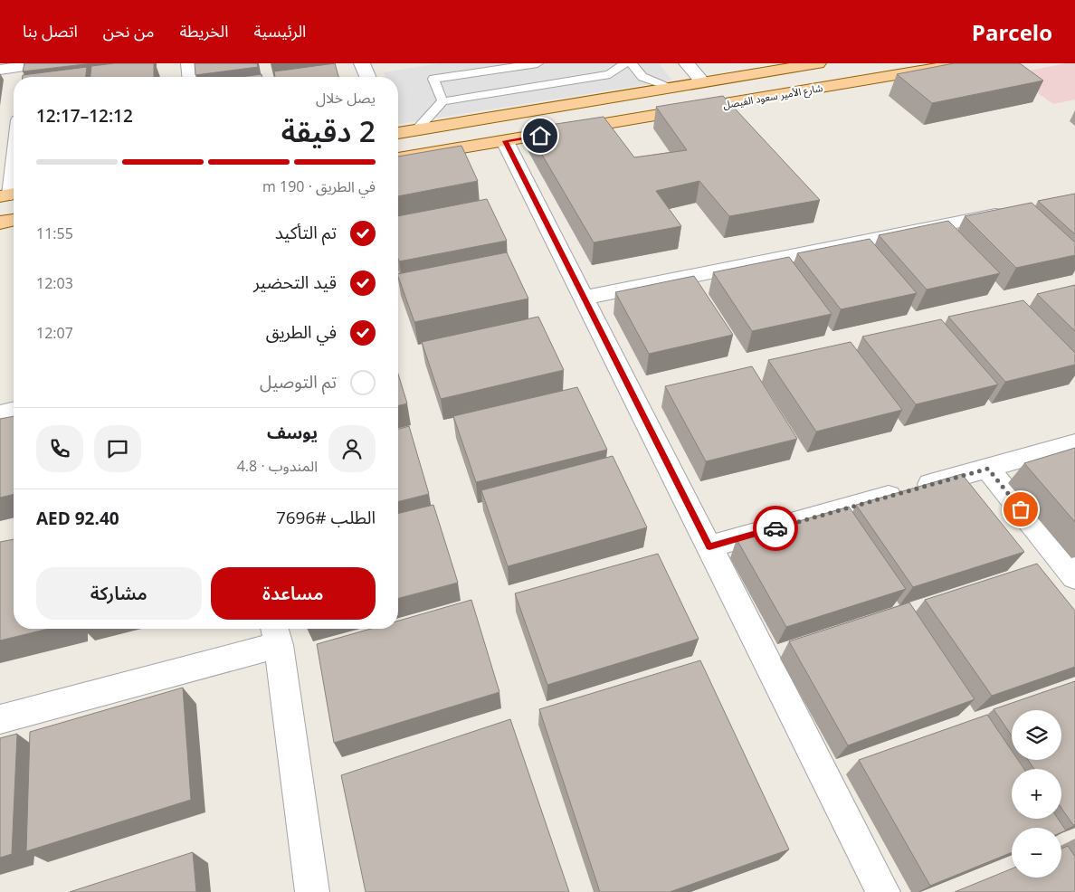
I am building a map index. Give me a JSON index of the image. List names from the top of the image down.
{
  "streets": {
    "main road": ["شارع الأمير سعود الفيصل"]
  },
  "page": {
    "header": "Parcelo",
    "nav": [
      "الرئيسية",
      "الخريطة",
      "من نحن",
      "اتصل بنا"
    ],
    "heading": ["2 دقيقة", "يصل خلال", "12:12–12:17"],
    "panel": [
      "يوسف",
      "المندوب · 4.8",
      "الطلب #7696",
      "AED 92.40"
    ],
    "bar": "في الطريق · 190 m",
    "list": [
      ["تم التأكيد", "11:55"],
      ["قيد التحضير", "12:03"],
      ["في الطريق", "12:07"],
      "تم التوصيل"
    ],
    "buttons": ["مساعدة", "مشاركة"],
    "map_buttons": ["+", "−"]
  }
}
